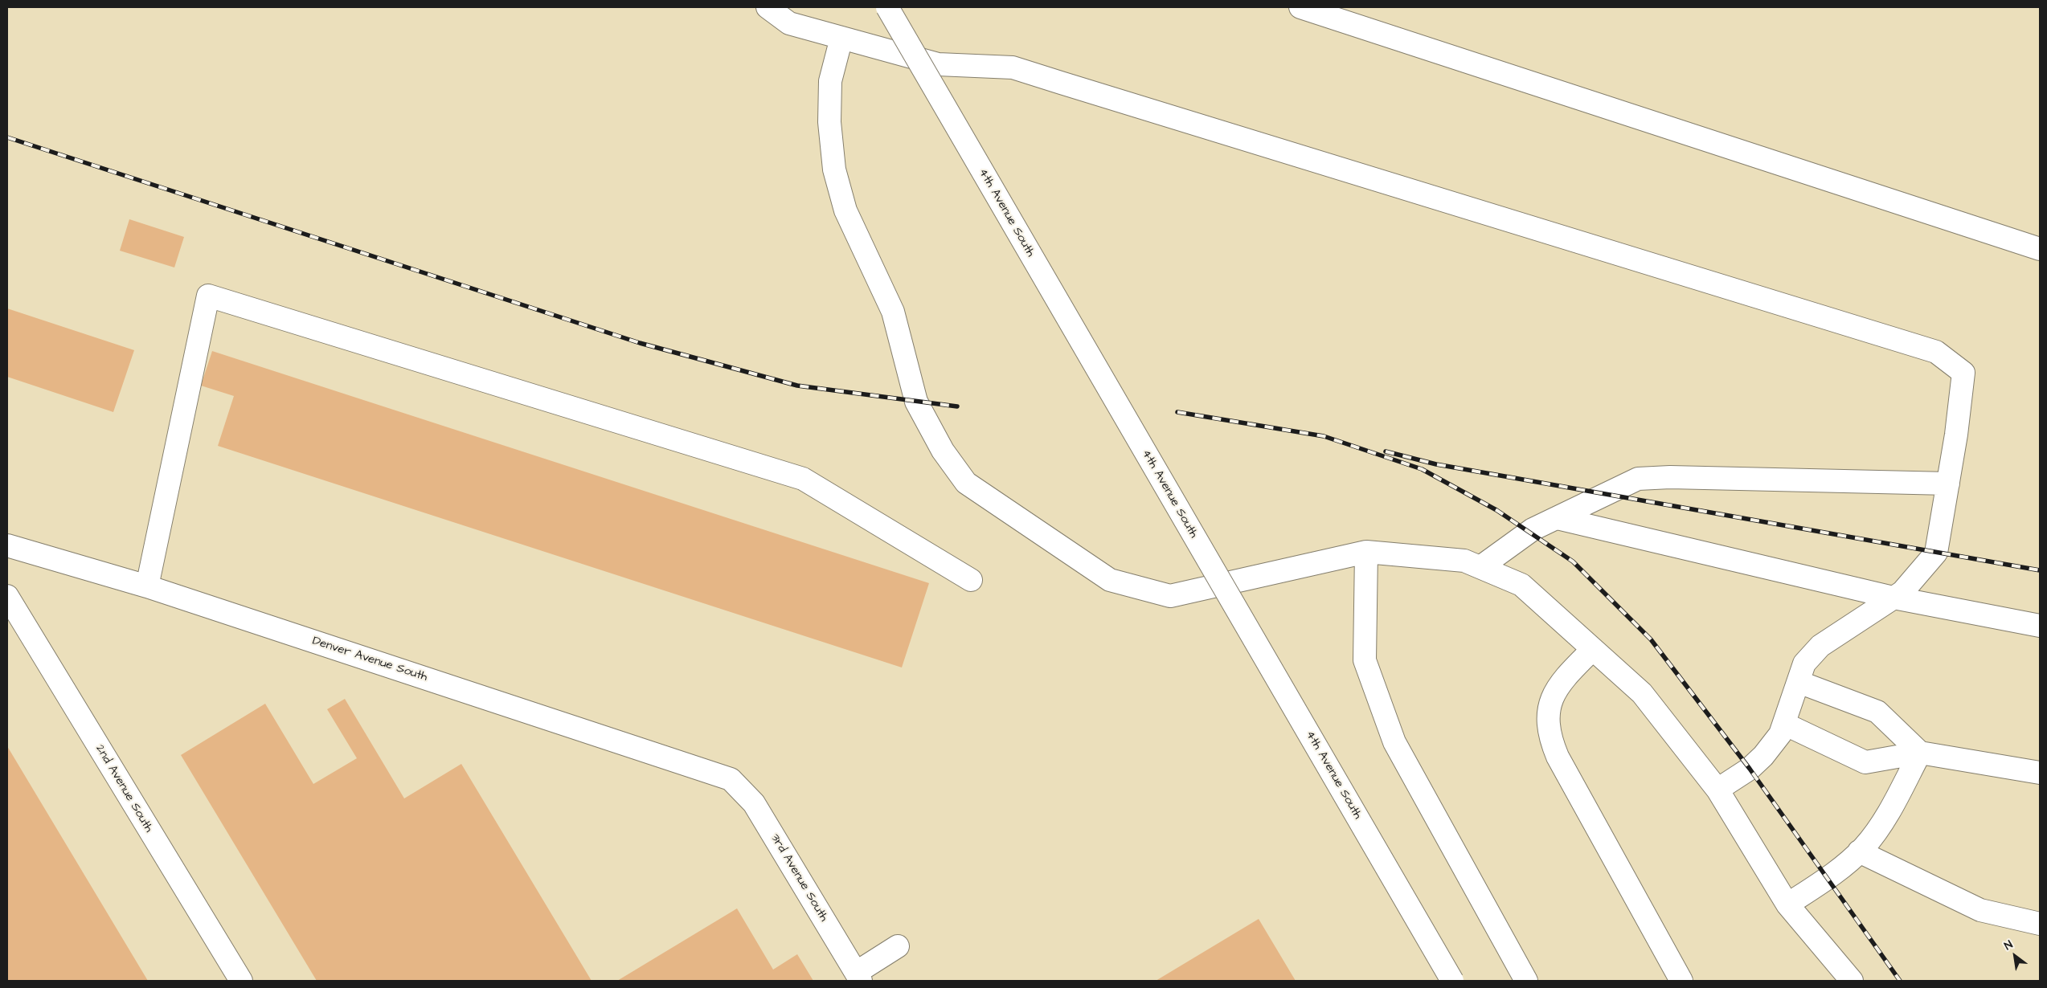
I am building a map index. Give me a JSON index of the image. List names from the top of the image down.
{
  "streets": {
    "street": [
      "4th Avenue South",
      "Denver Avenue South",
      "2nd Avenue South",
      "3rd Avenue South"
    ]
  },
  "crossings": [
    ["Denver Avenue South", "3rd Avenue South"]
  ],
  "north": "top left"
}
